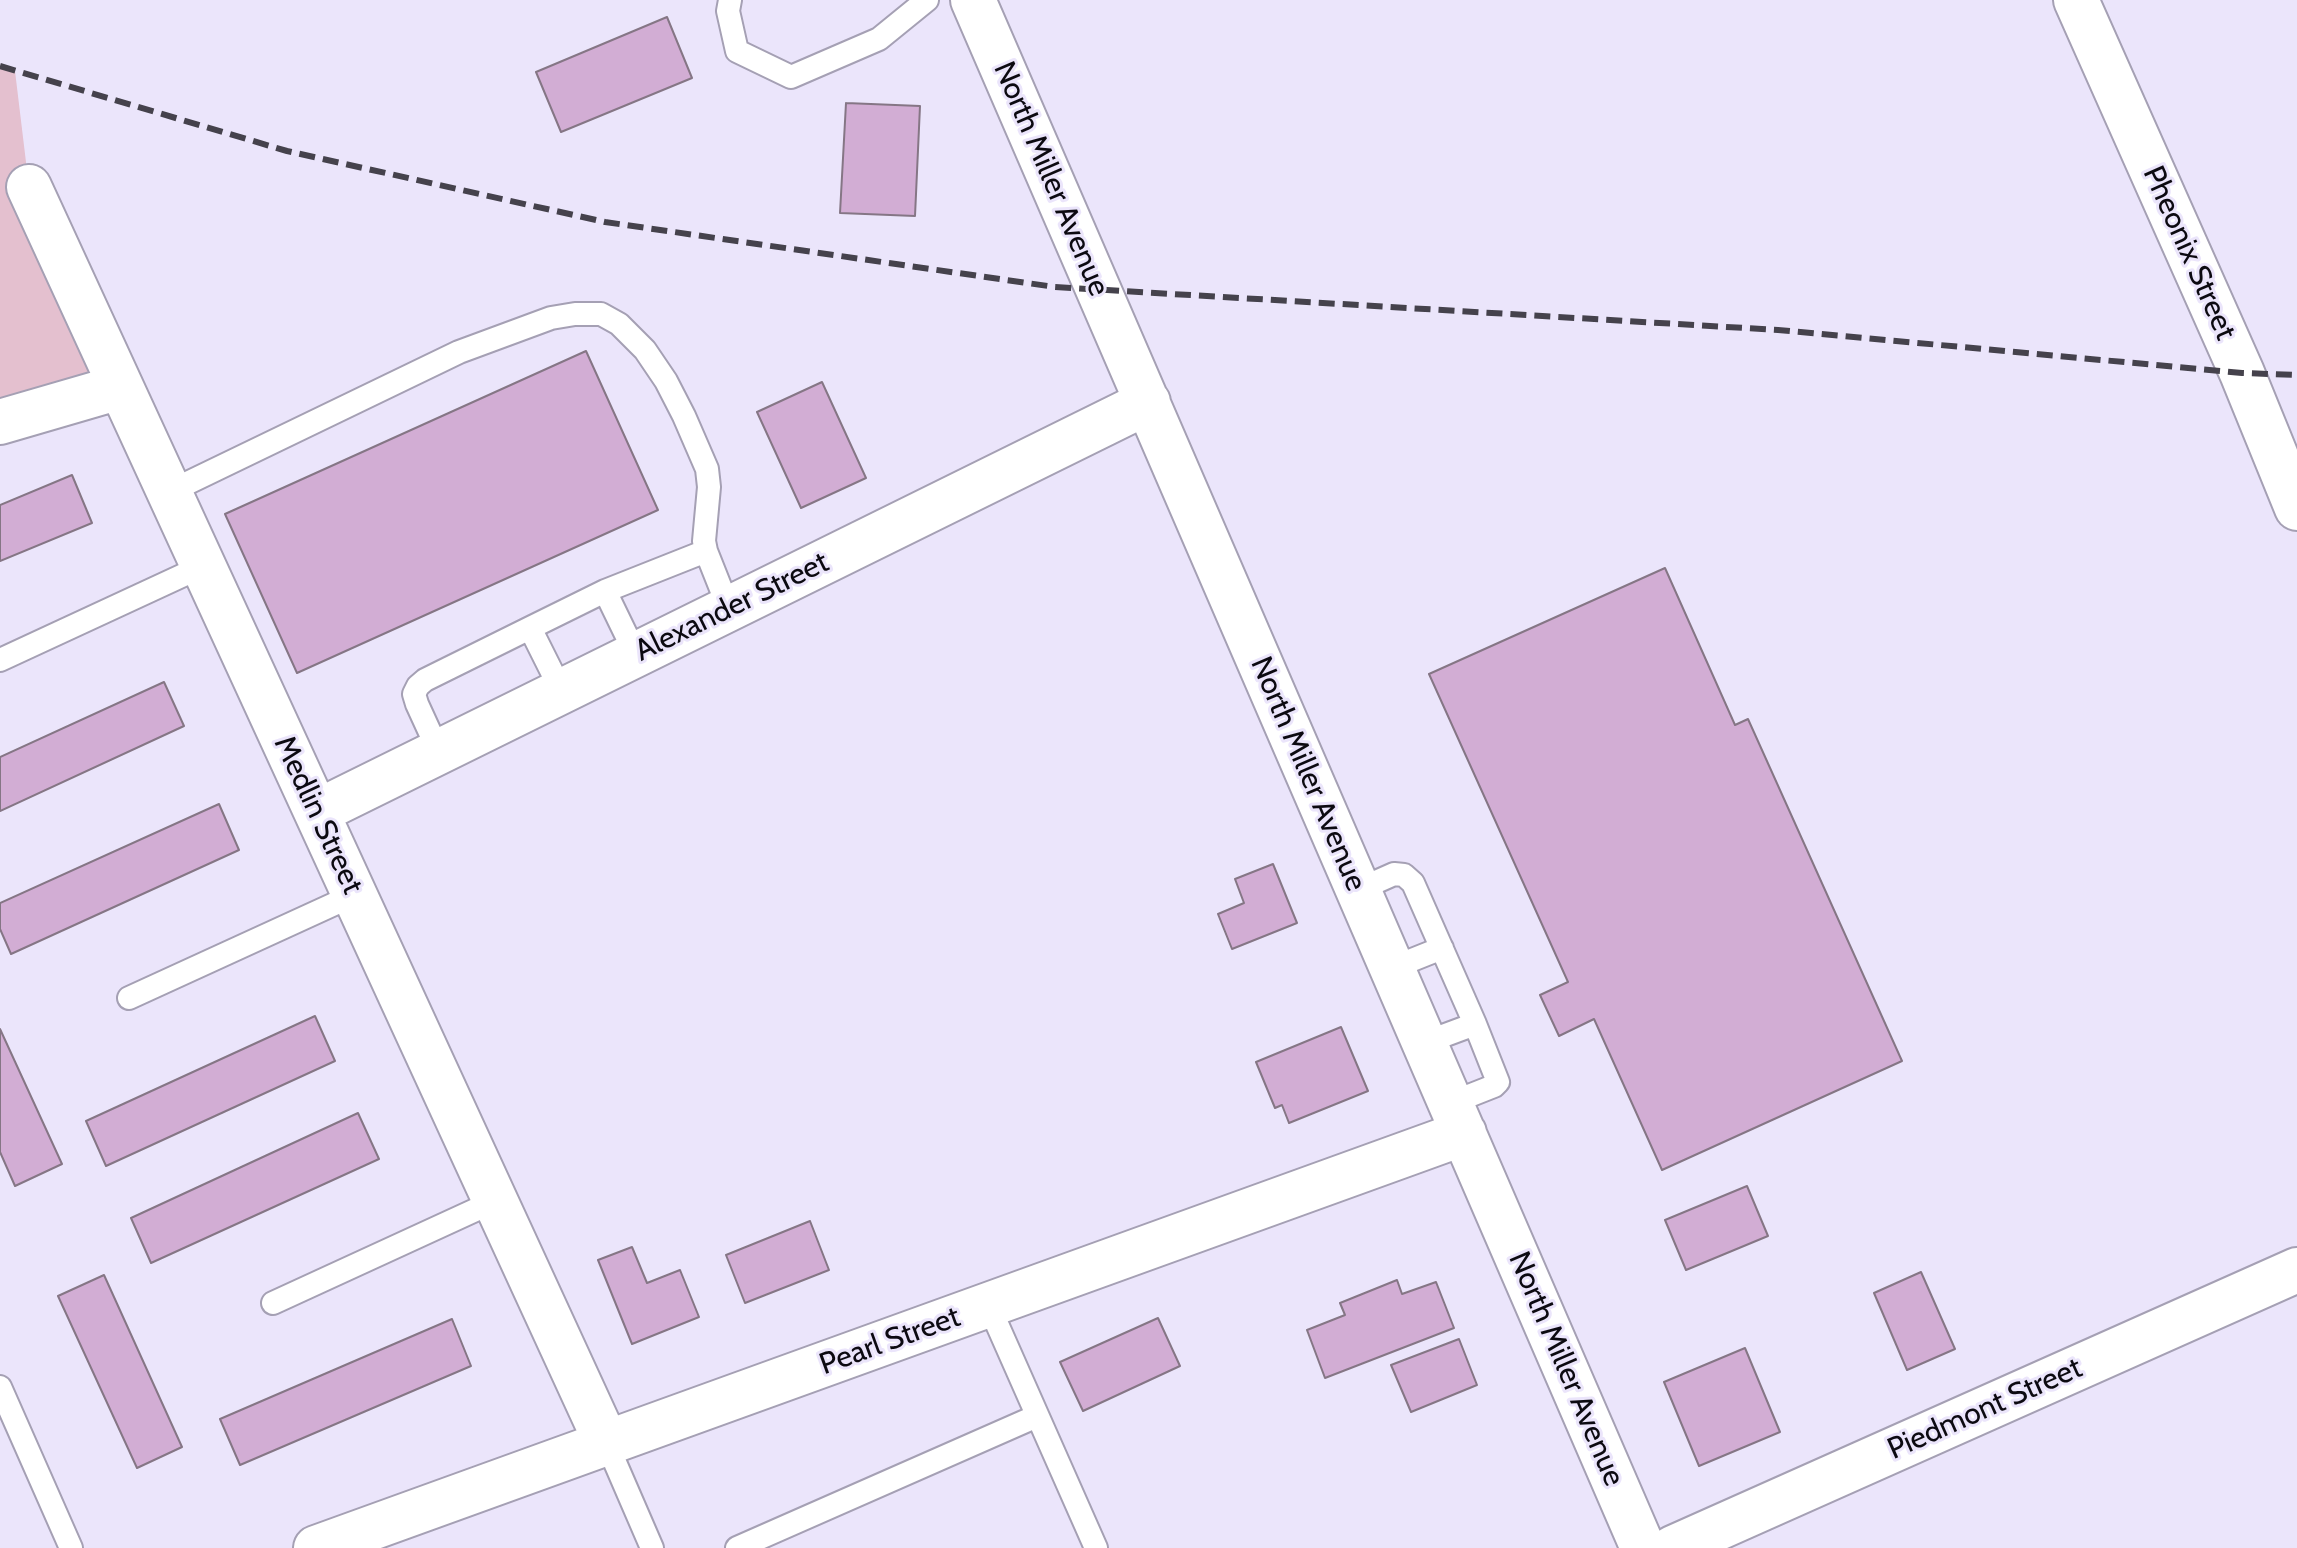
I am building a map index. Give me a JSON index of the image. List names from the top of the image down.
{
  "streets": {
    "street": [
      "North Miller Avenue",
      "Pheonix Street",
      "Alexander Street",
      "Medlin Street",
      "Pearl Street",
      "Piedmont Street"
    ]
  },
  "crossings": [
    ["North Miller Avenue", "Alexander Street"],
    ["North Miller Avenue", "Pearl Street"],
    ["Alexander Street", "Medlin Street"],
    ["Medlin Street", "Pearl Street"]
  ]
}
